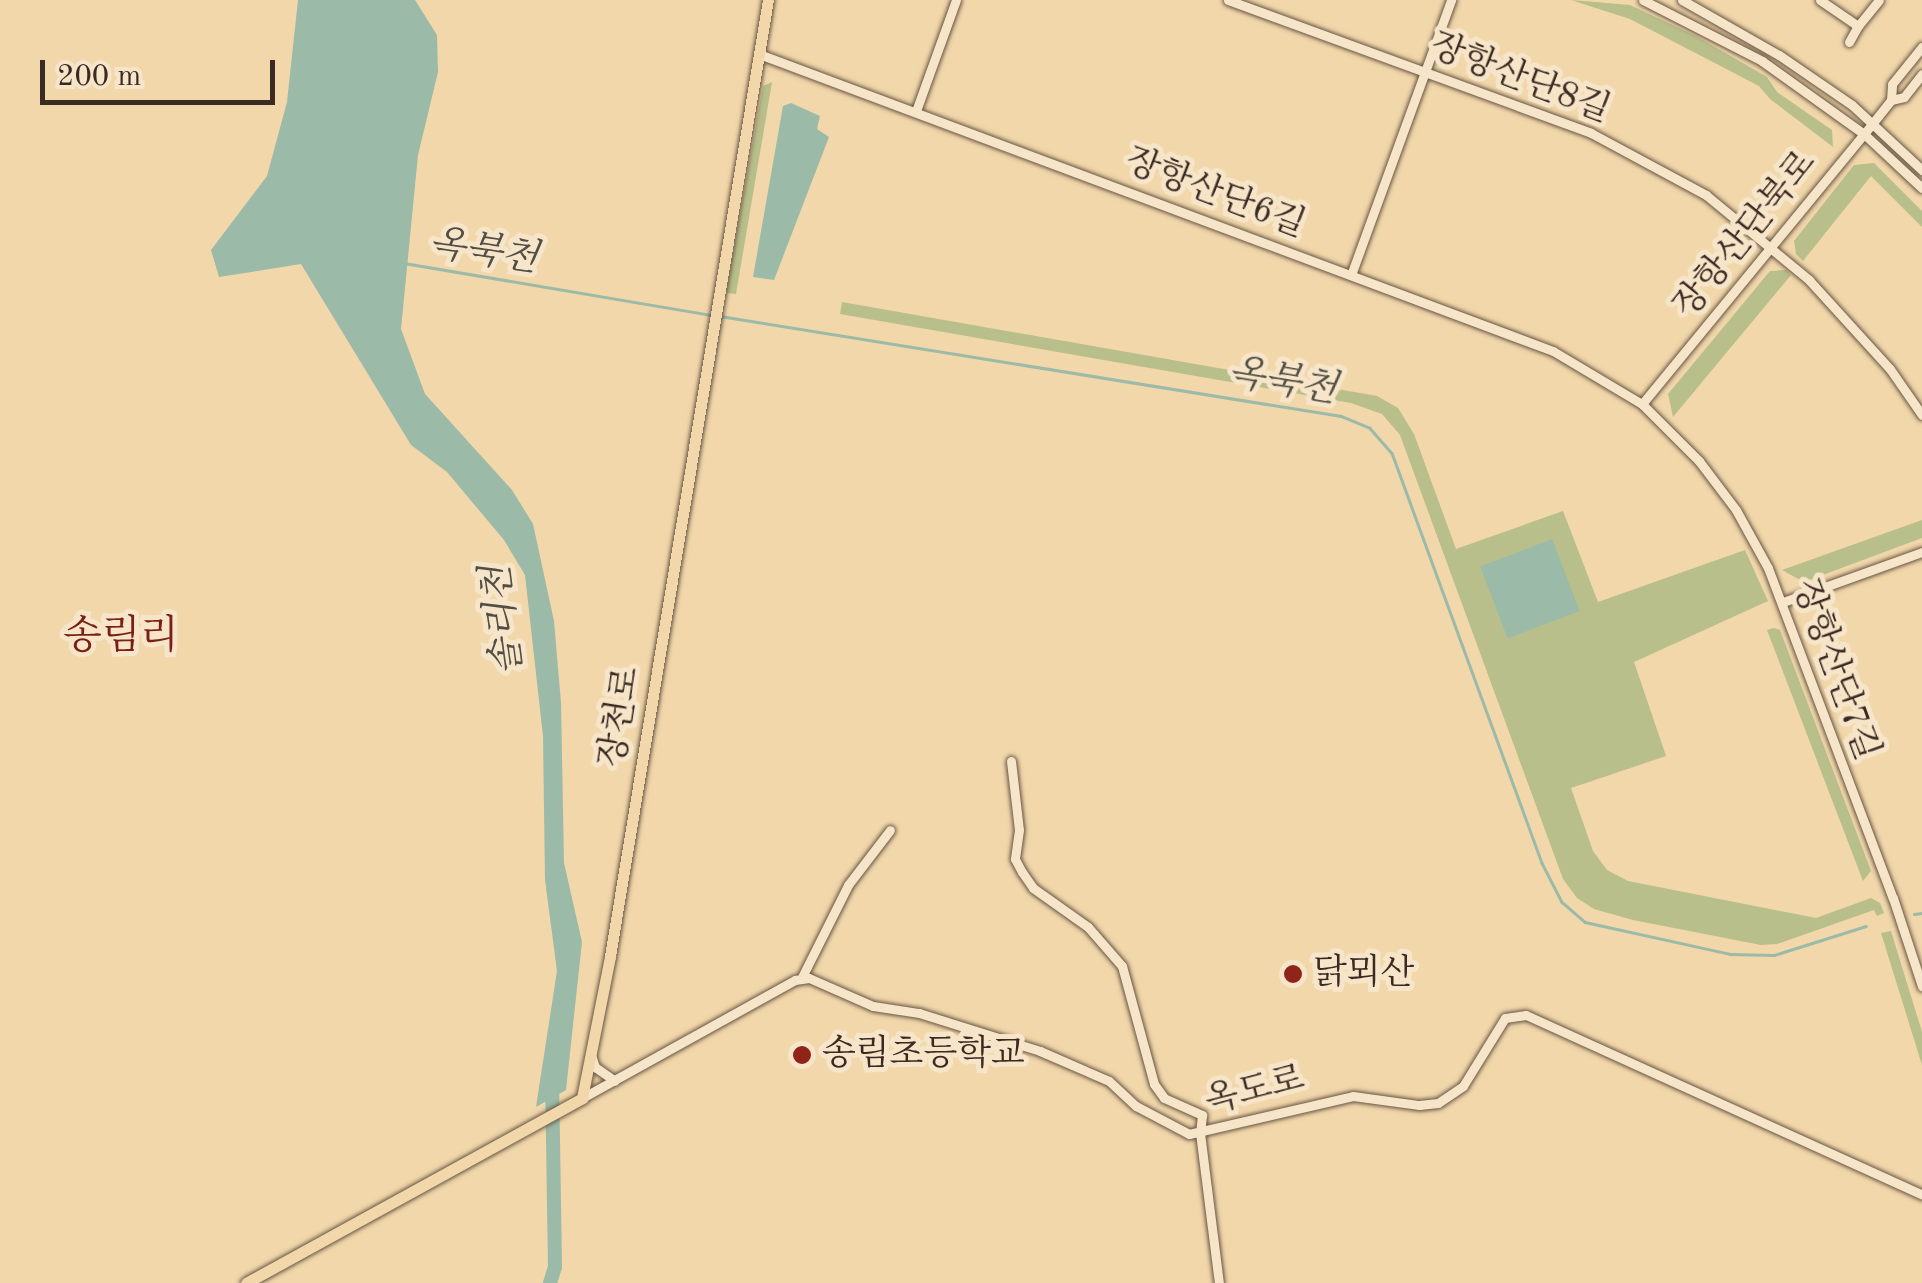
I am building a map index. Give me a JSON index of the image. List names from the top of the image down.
{
  "streets": {
    "main road": ["장천로"],
    "street": [
      "장항산단8길",
      "장항산단6길",
      "장항산단북로",
      "장항산단7길",
      "옥도로"
    ]
  },
  "crossings": [
    ["장항산단8길", "장항산단북로"],
    ["장항산단6길", "장항산단북로"],
    ["장항산단6길", "장항산단7길"],
    ["장항산단6길", "장천로"],
    ["장항산단북로", "장항산단7길"]
  ],
  "districts": ["송림리"],
  "water": ["옥북천", "솔리천"],
  "places": ["닭뫼산", "송림초등학교"],
  "scale_bar": "200 m"
}
